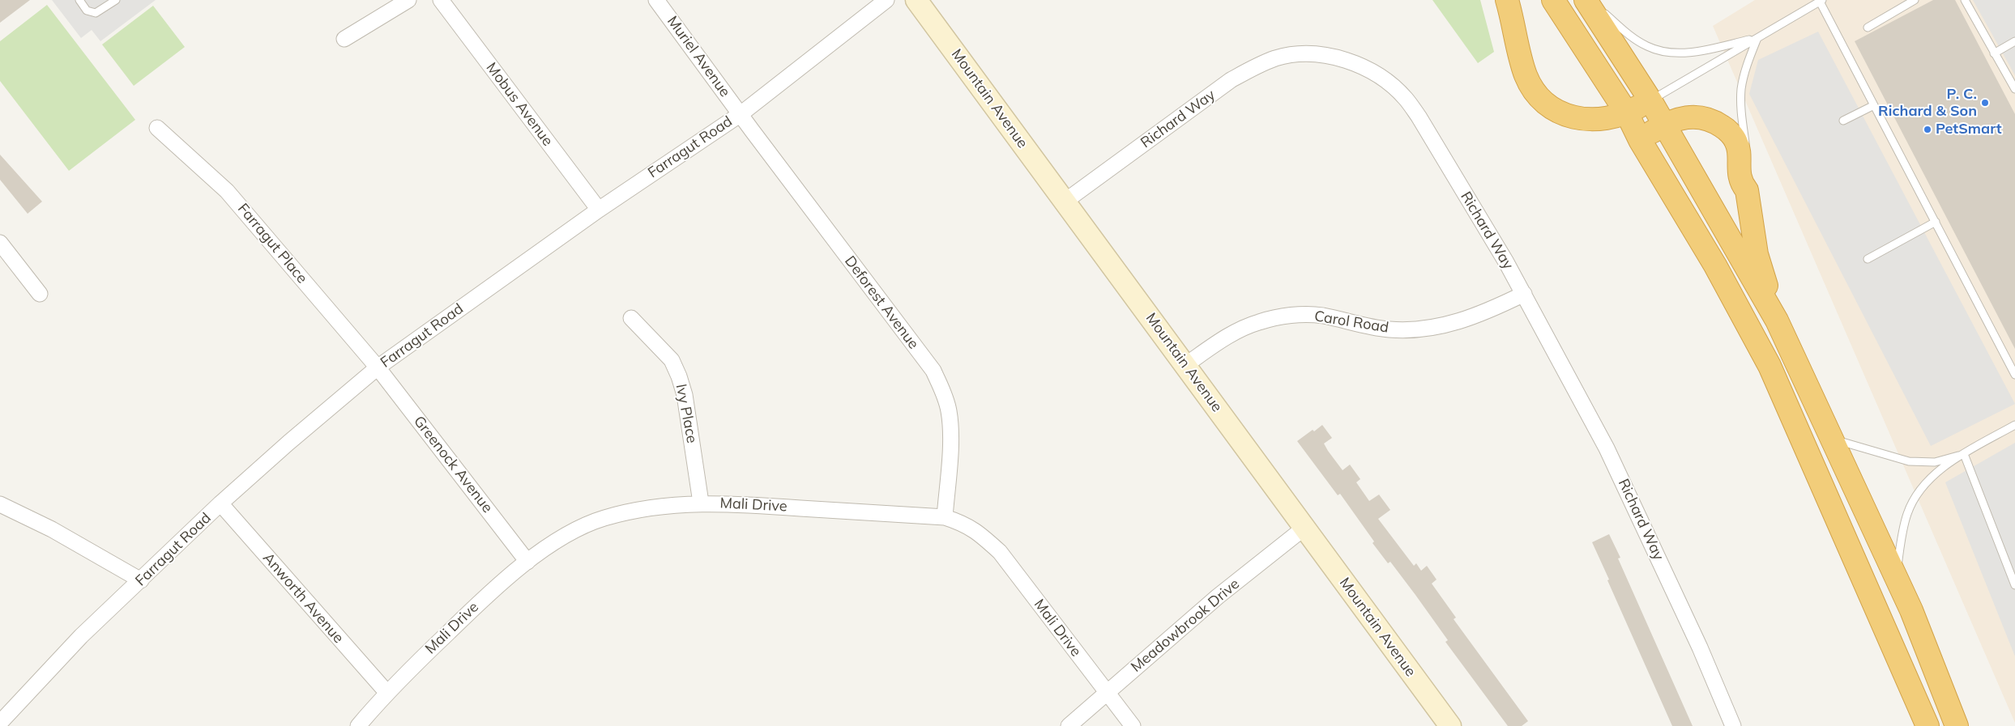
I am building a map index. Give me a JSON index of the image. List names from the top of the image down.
{
  "streets": {
    "street": [
      "Muriel Avenue",
      "Mountain Avenue",
      "Mobus Avenue",
      "Richard Way",
      "Farragut Road",
      "Farragut Place",
      "Deforest Avenue",
      "Carol Road",
      "Ivy Place",
      "Greenock Avenue",
      "Mali Drive",
      "Anworth Avenue",
      "Meadowbrook Drive"
    ]
  },
  "crossings": [
    ["Muriel Avenue", "Farragut Road"],
    ["Muriel Avenue", "Deforest Avenue"],
    ["Mountain Avenue", "Richard Way"],
    ["Mountain Avenue", "Carol Road"],
    ["Mountain Avenue", "Meadowbrook Drive"],
    ["Mobus Avenue", "Farragut Road"],
    ["Richard Way", "Carol Road"],
    ["Farragut Road", "Farragut Place"],
    ["Farragut Road", "Deforest Avenue"],
    ["Farragut Road", "Greenock Avenue"],
    ["Farragut Road", "Anworth Avenue"],
    ["Farragut Place", "Greenock Avenue"],
    ["Deforest Avenue", "Mali Drive"],
    ["Ivy Place", "Mali Drive"],
    ["Greenock Avenue", "Mali Drive"],
    ["Mali Drive", "Anworth Avenue"],
    ["Mali Drive", "Meadowbrook Drive"]
  ],
  "places": ["P. C. Richard & Son", "PetSmart"]
}
